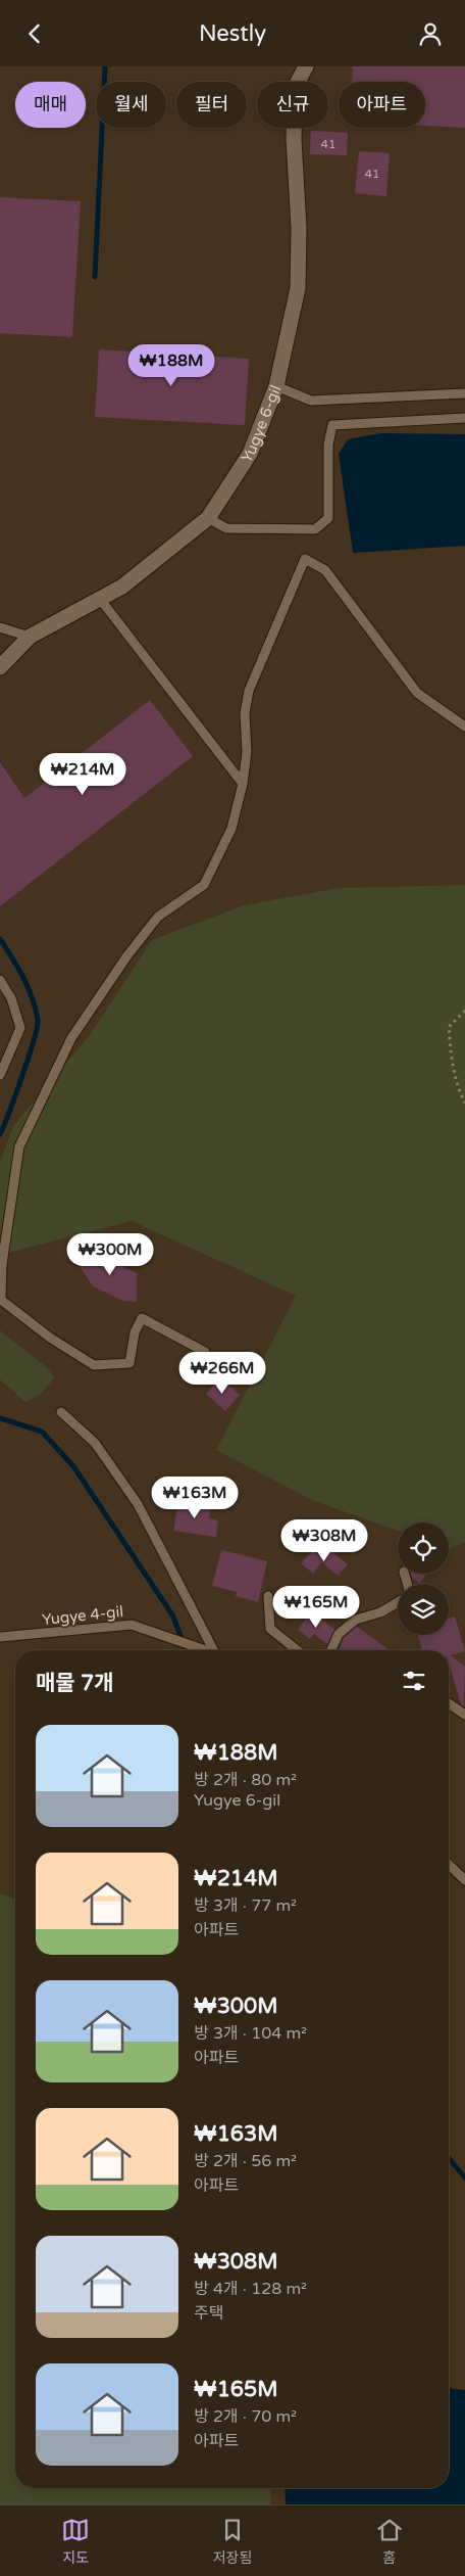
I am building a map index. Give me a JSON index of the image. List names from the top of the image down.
{
  "streets": {
    "street": ["Yugye 6-gil"],
    "lane": ["Yugye 4-gil"]
  },
  "house_numbers": ["41", "41"],
  "page": {
    "header": "Nestly",
    "chip": [
      "매매",
      "월세",
      "필터",
      "신규",
      "아파트"
    ],
    "price": [
      "₩188M",
      "₩214M",
      "₩300M",
      "₩266M",
      "₩163M",
      "₩308M",
      "₩165M"
    ],
    "heading": "매물 7개",
    "list": [
      {
        "name": "₩188M",
        "note": "방 2개 · 80 m² · Yugye 6-gil"
      },
      {
        "name": "₩214M",
        "note": "방 3개 · 77 m² · 아파트"
      },
      {
        "name": "₩300M",
        "note": "방 3개 · 104 m² · 아파트"
      },
      {
        "name": "₩163M",
        "note": "방 2개 · 56 m² · 아파트"
      },
      {
        "name": "₩308M",
        "note": "방 4개 · 128 m² · 주택"
      },
      {
        "name": "₩165M",
        "note": "방 2개 · 70 m² · 아파트"
      }
    ],
    "tabs": ["지도", "저장됨", "홈"]
  }
}
